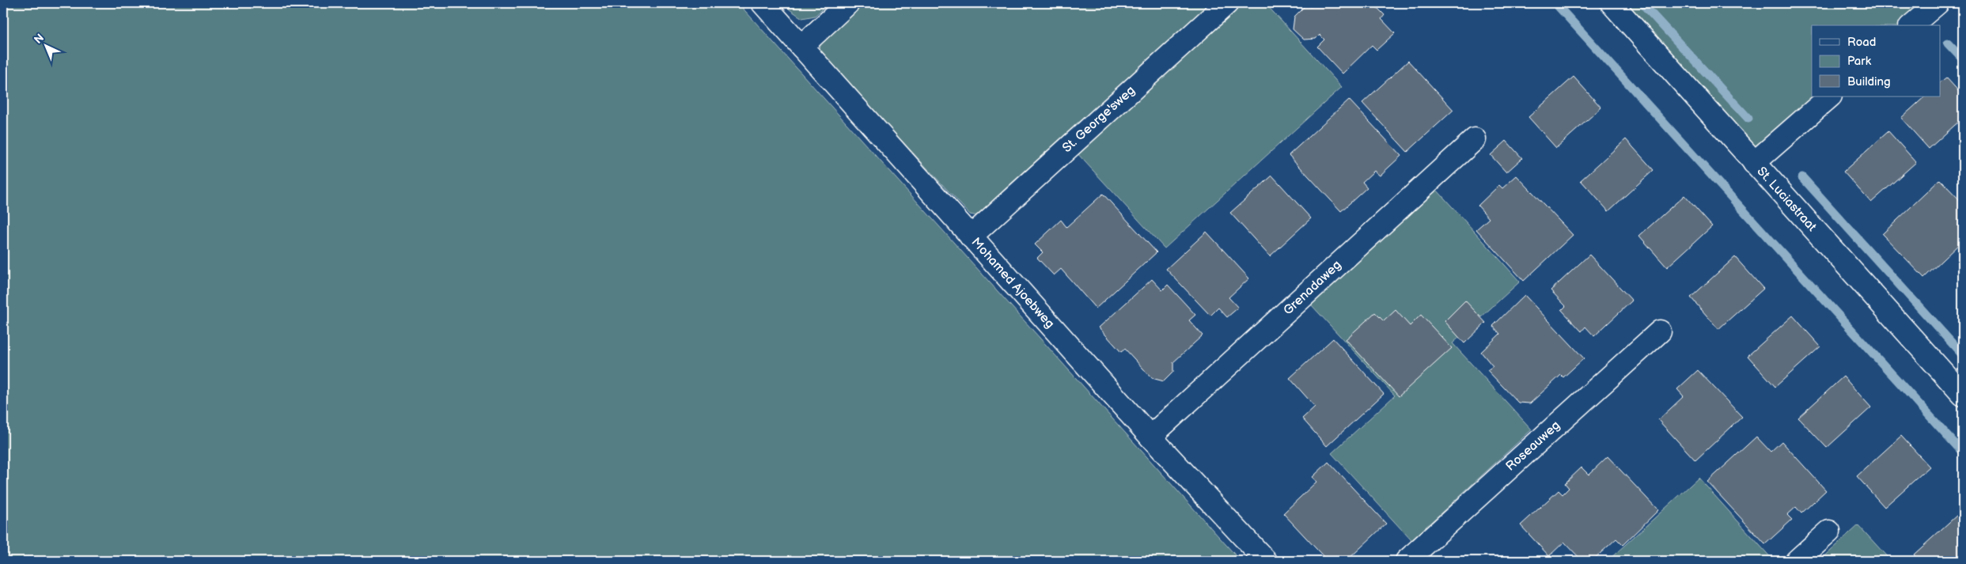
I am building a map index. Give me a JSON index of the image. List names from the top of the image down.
{
  "streets": {
    "street": [
      "St. George'sweg",
      "St. Luciastraat",
      "Mohamed Ajoebweg",
      "Grenadaweg",
      "Roseauweg"
    ]
  },
  "crossings": [
    ["St. George'sweg", "Mohamed Ajoebweg"],
    ["Mohamed Ajoebweg", "Grenadaweg"]
  ],
  "legend": ["Road", "Park", "Building"],
  "north": "top left"
}
